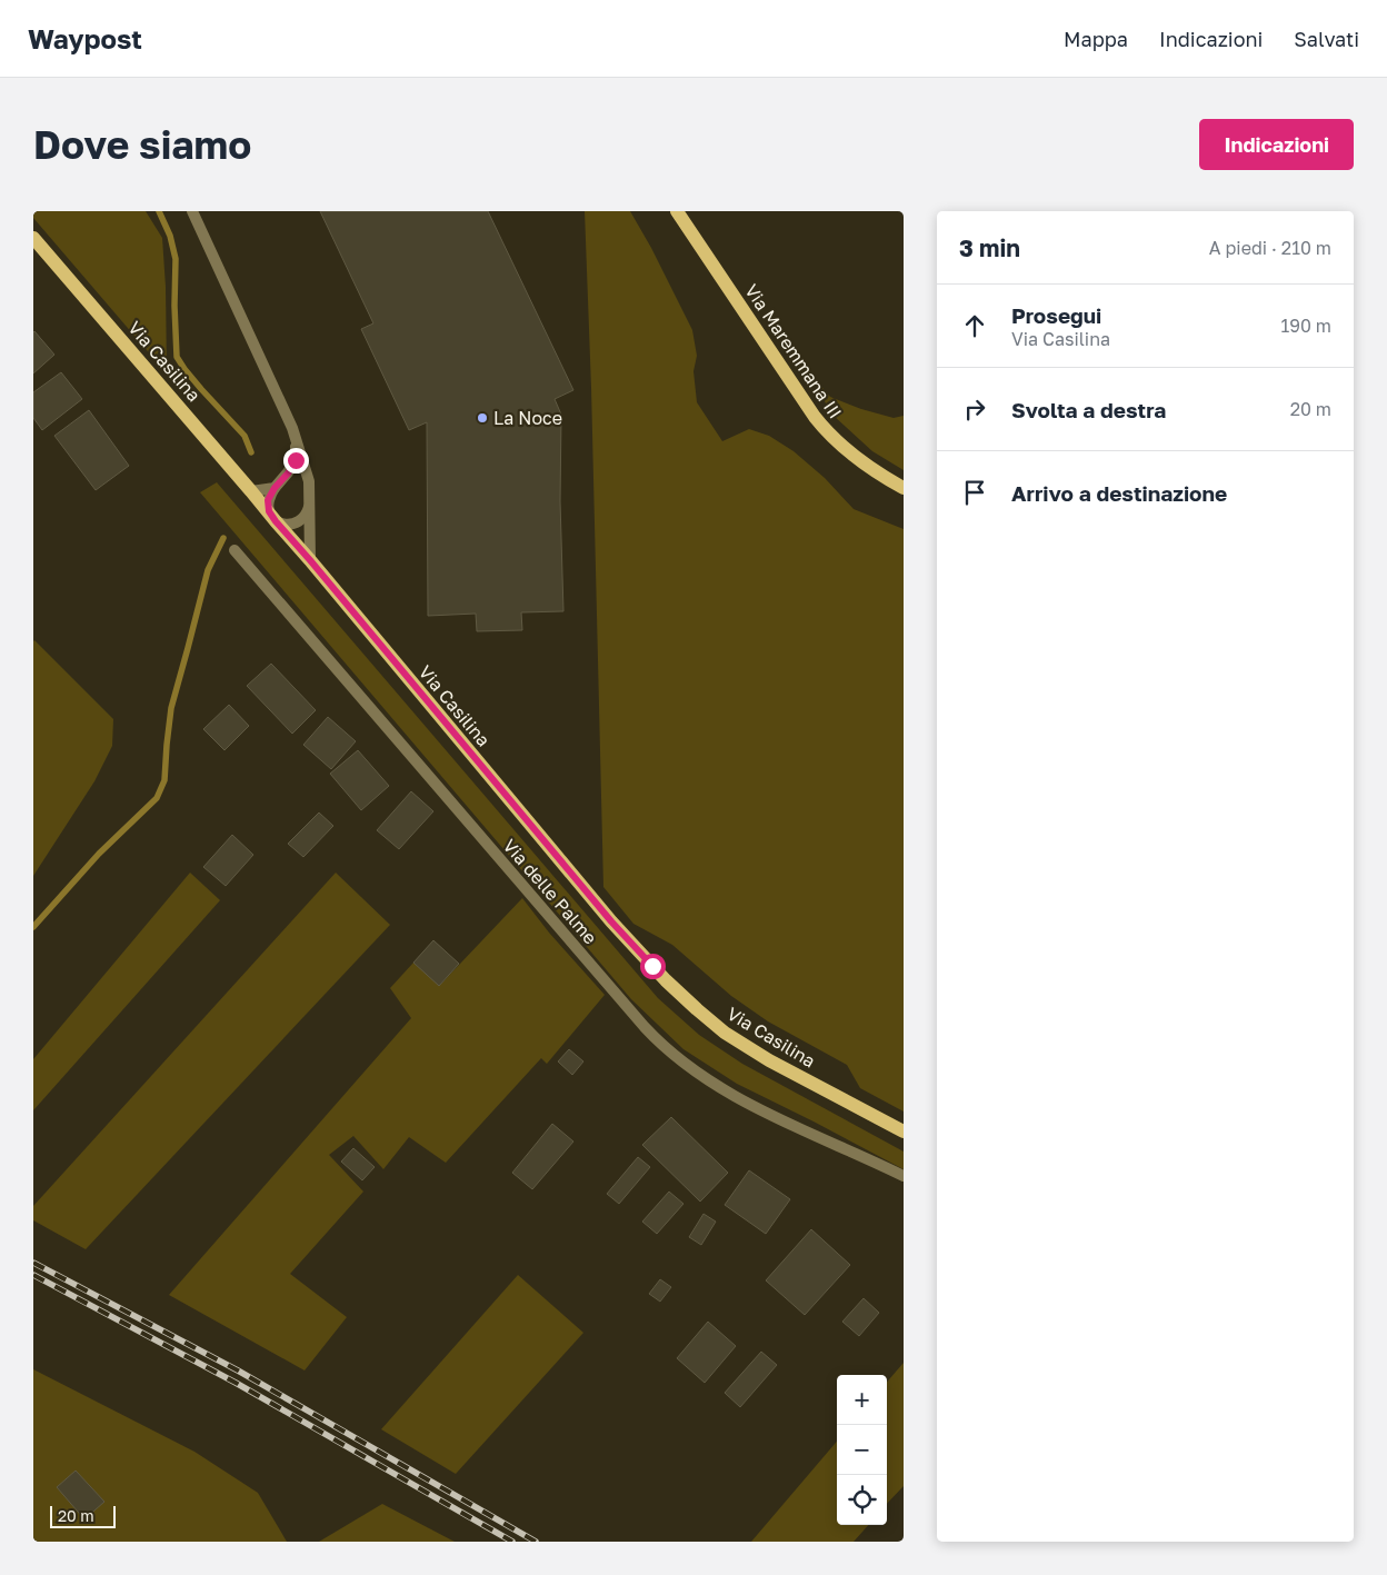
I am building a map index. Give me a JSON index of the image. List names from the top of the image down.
{
  "streets": {
    "main road": ["Via Maremmana III", "Via Casilina"],
    "street": ["Via delle Palme"]
  },
  "places": ["La Noce"],
  "scale_bar": "20 m",
  "page": {
    "header": "Waypost",
    "nav": ["Mappa", "Indicazioni", "Salvati"],
    "buttons": "Indicazioni",
    "title": "Dove siamo",
    "heading": ["3 min", "A piedi · 210 m"],
    "list": [
      ["Prosegui", "Via Casilina", "190 m"],
      ["Svolta a destra", "20 m"],
      "Arrivo a destinazione"
    ],
    "map_buttons": ["+", "−"],
    "scale": "20 m"
  }
}
